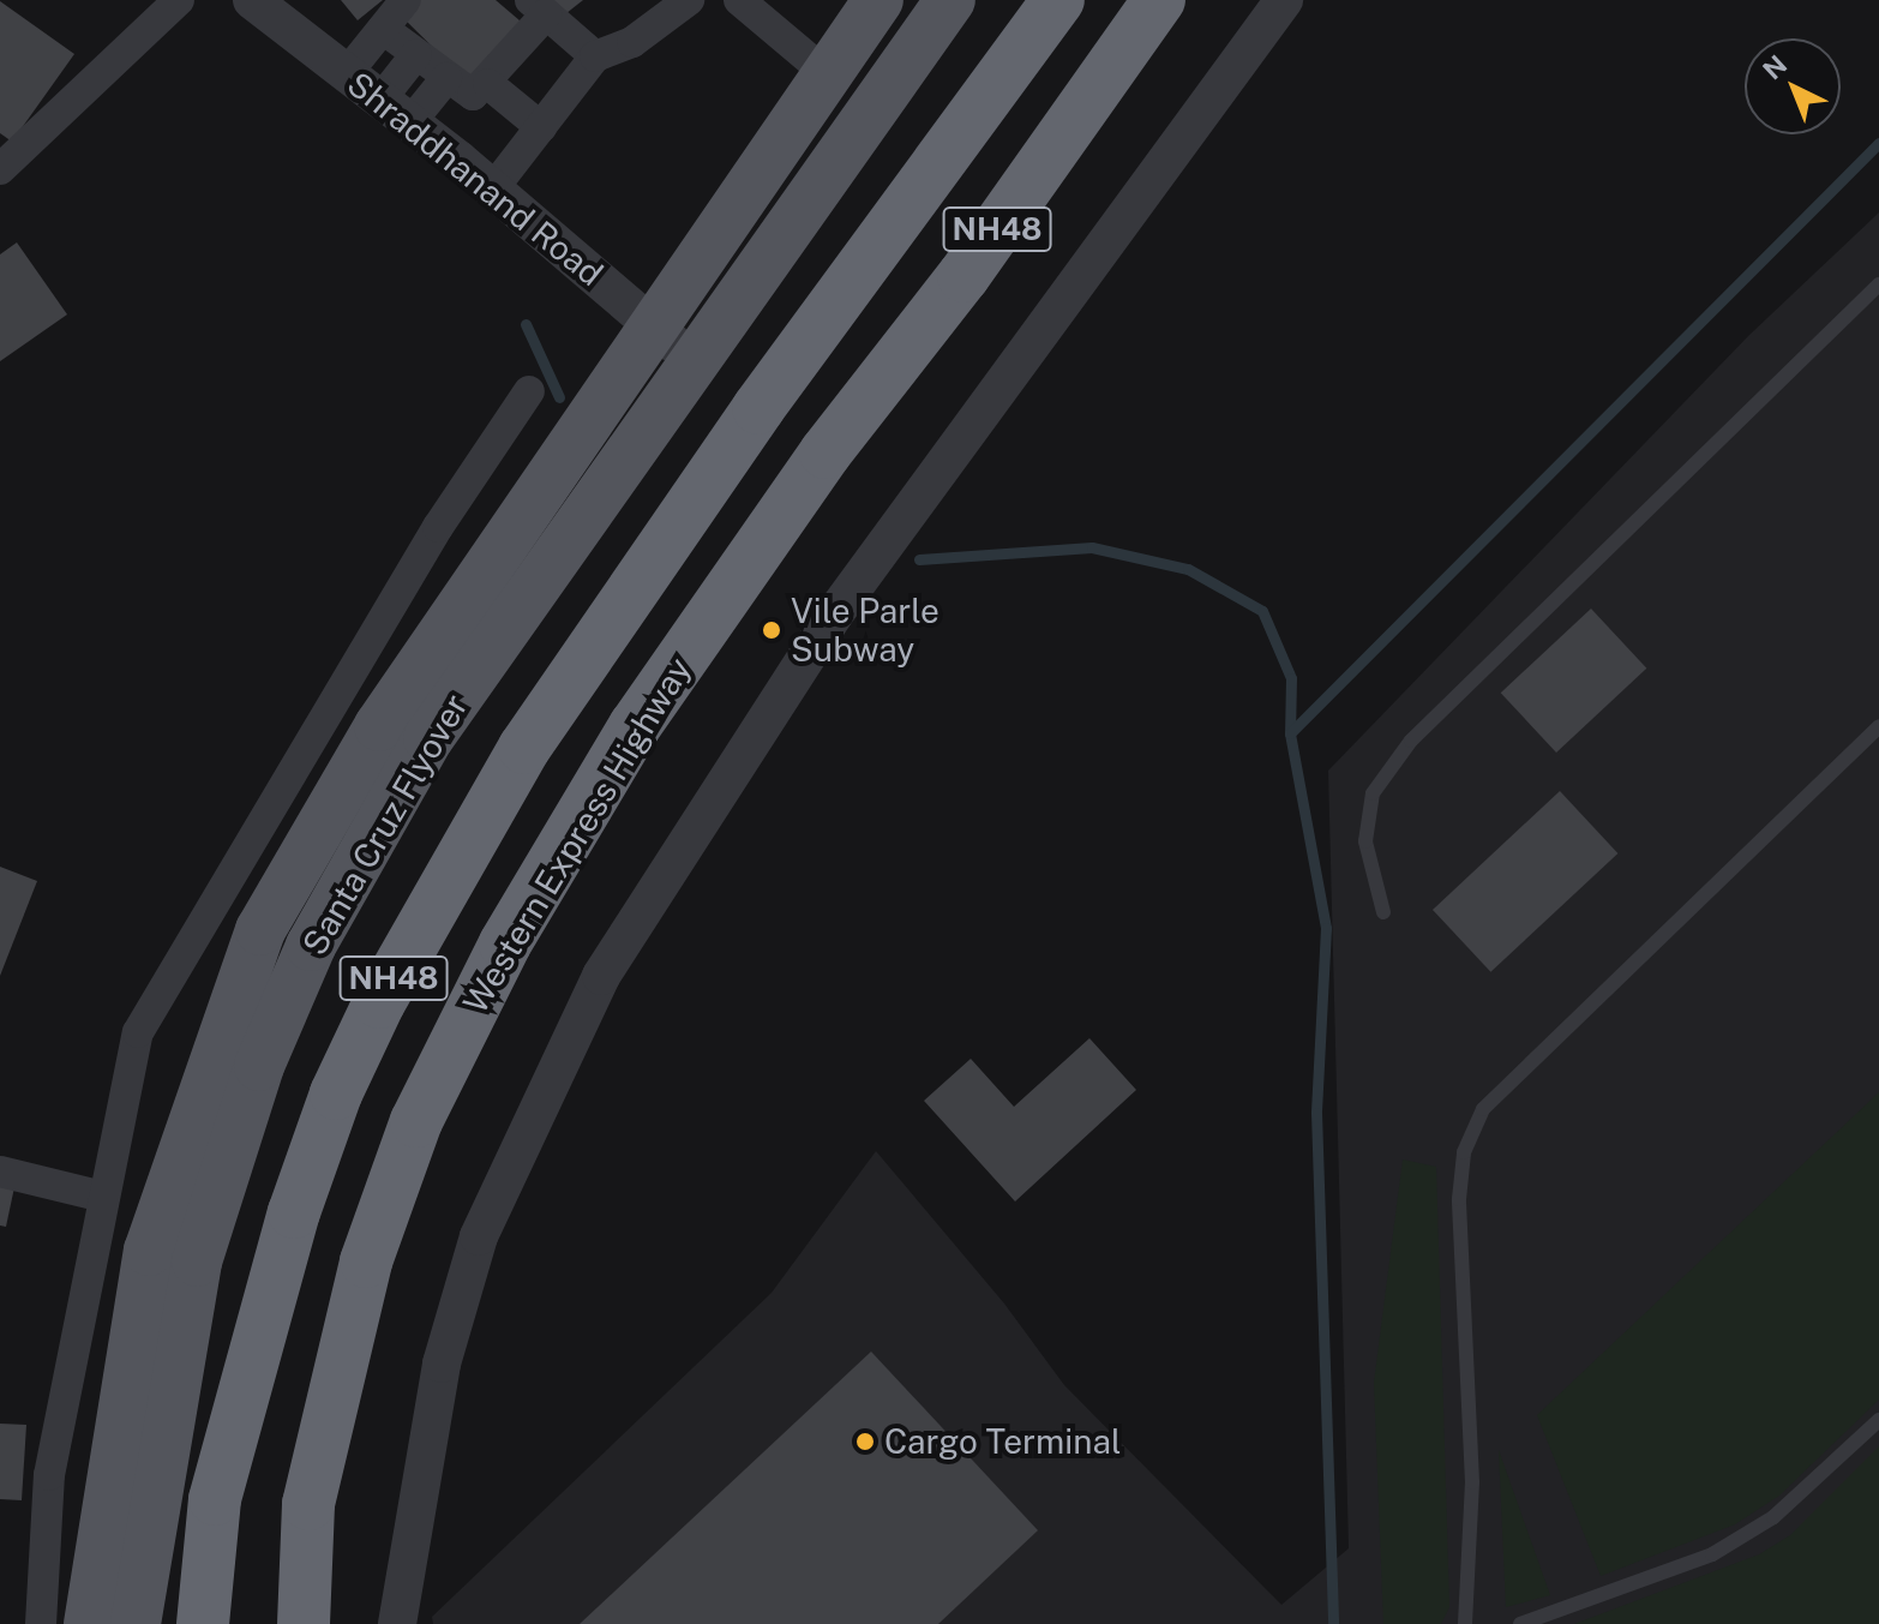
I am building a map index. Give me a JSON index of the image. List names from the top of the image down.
{
  "streets": {
    "highway": ["NH48", "Western Express Highway"],
    "main road": ["Santa Cruz Flyover"],
    "street": ["Shraddhanand Road"]
  },
  "crossings": [
    ["Shraddhanand Road", "Santa Cruz Flyover"]
  ],
  "places": ["Vile Parle Subway", "Cargo Terminal"],
  "north": "top left"
}
